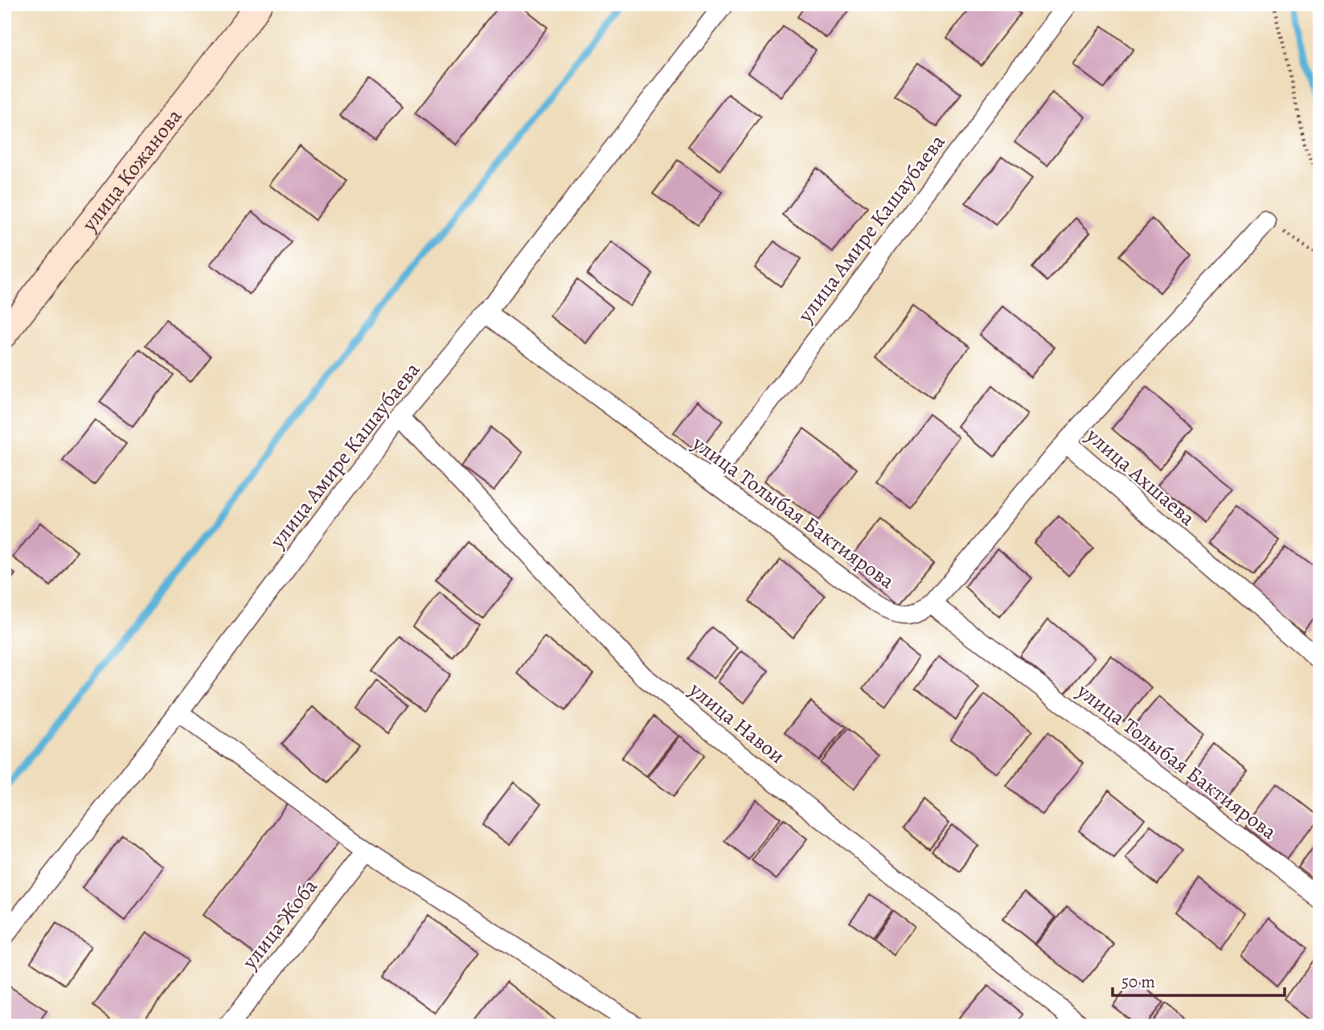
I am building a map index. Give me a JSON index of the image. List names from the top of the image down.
{
  "streets": {
    "main road": ["улица Кожанова"],
    "street": [
      "улица Амире Кашаубаева",
      "улица Ахшаева",
      "улица Толыбая Бактиярова",
      "улица Навои",
      "улица Жоба"
    ]
  },
  "crossings": [
    ["улица Амире Кашаубаева", "улица Толыбая Бактиярова"],
    ["улица Амире Кашаубаева", "улица Навои"],
    ["улица Ахшаева", "улица Толыбая Бактиярова"]
  ],
  "scale_bar": "50 m"
}
